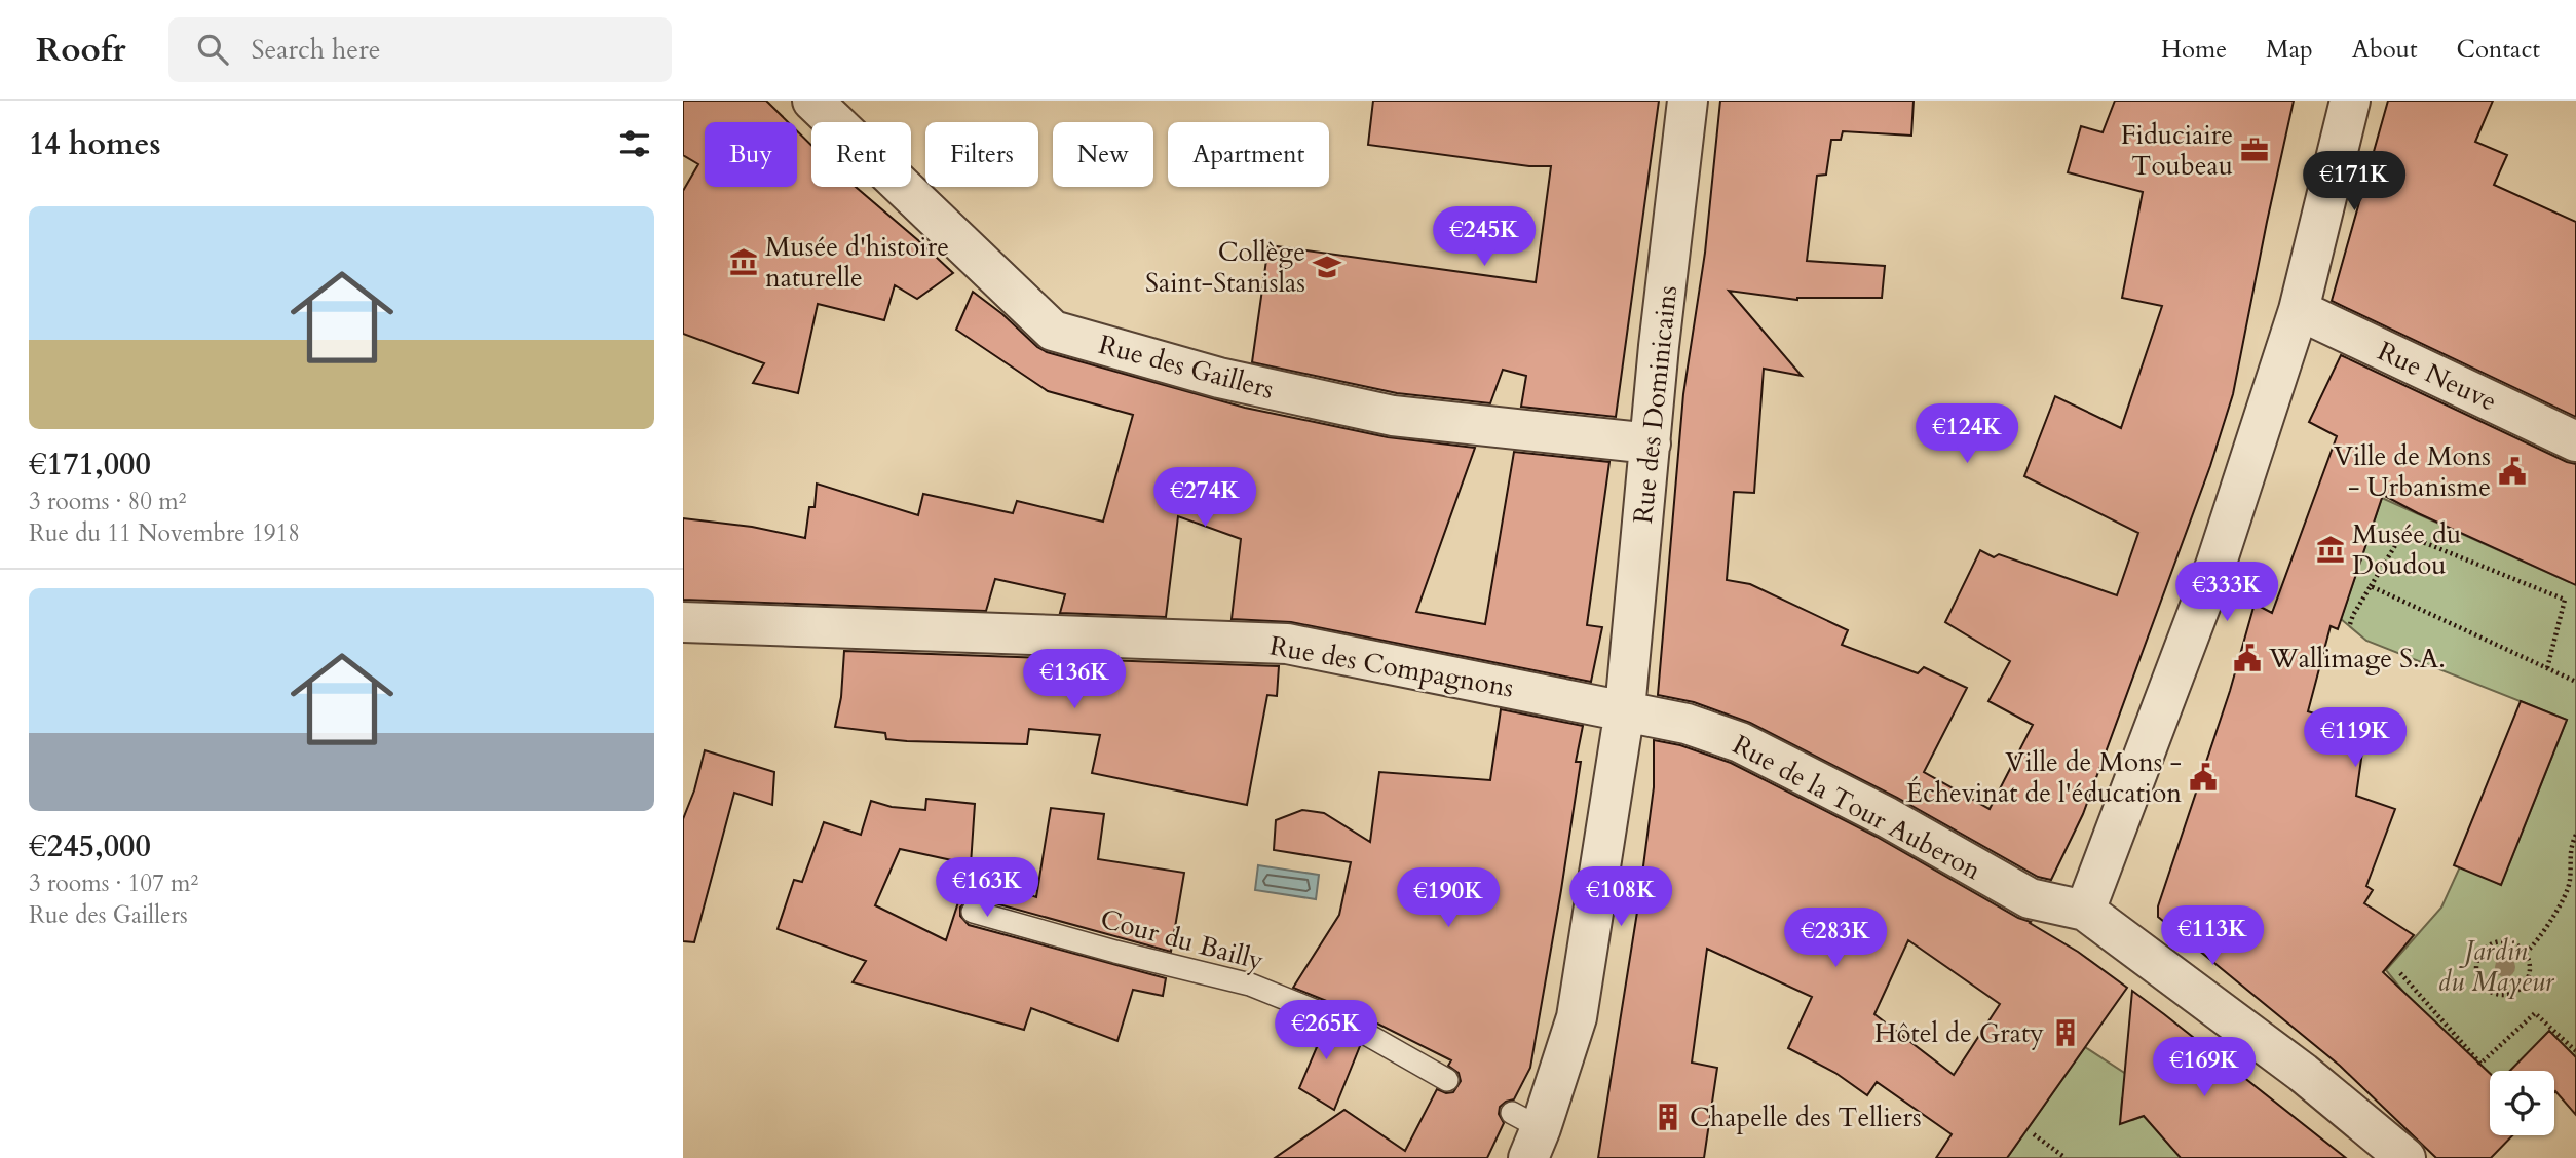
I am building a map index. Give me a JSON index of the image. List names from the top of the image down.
{
  "streets": {
    "street": [
      "Rue des Gaillers",
      "Rue Neuve",
      "Rue des Dominicains",
      "Rue des Compagnons",
      "Rue de la Tour Auberon"
    ],
    "lane": ["Cour du Bailly"]
  },
  "crossings": [
    ["Rue des Gaillers", "Rue des Dominicains"],
    ["Rue des Dominicains", "Rue des Compagnons"],
    ["Rue des Dominicains", "Rue de la Tour Auberon"],
    ["Rue des Compagnons", "Rue de la Tour Auberon"]
  ],
  "parks": ["Jardin du Mayeur"],
  "places": {
    "office": ["Fiduciaire Toubeau"],
    "museum": ["Musée d'histoire naturelle", "Musée du Doudou"],
    "school or university": ["Collège Saint-Stanislas"],
    "public building": ["Ville de Mons - Urbanisme", "Wallimage S.A.", "Ville de Mons - Échevinat de l'éducation"],
    "building": ["Hôtel de Graty", "Chapelle des Telliers"]
  },
  "page": {
    "header": "Roofr",
    "search": "Search here",
    "nav": [
      "Home",
      "Map",
      "About",
      "Contact"
    ],
    "heading": "14 homes",
    "chip": [
      "Buy",
      "Rent",
      "Filters",
      "New",
      "Apartment"
    ],
    "price": [
      "€171K",
      "€245K",
      "€124K",
      "€274K",
      "€333K",
      "€136K",
      "€119K",
      "€163K",
      "€108K",
      "€190K",
      "€113K",
      "€283K",
      "€265K",
      "€169K"
    ],
    "list": [
      {
        "name": "€171,000",
        "note": "3 rooms · 80 m² · Rue du 11 Novembre 1918"
      },
      {
        "name": "€245,000",
        "note": "3 rooms · 107 m² · Rue des Gaillers"
      }
    ]
  }
}
